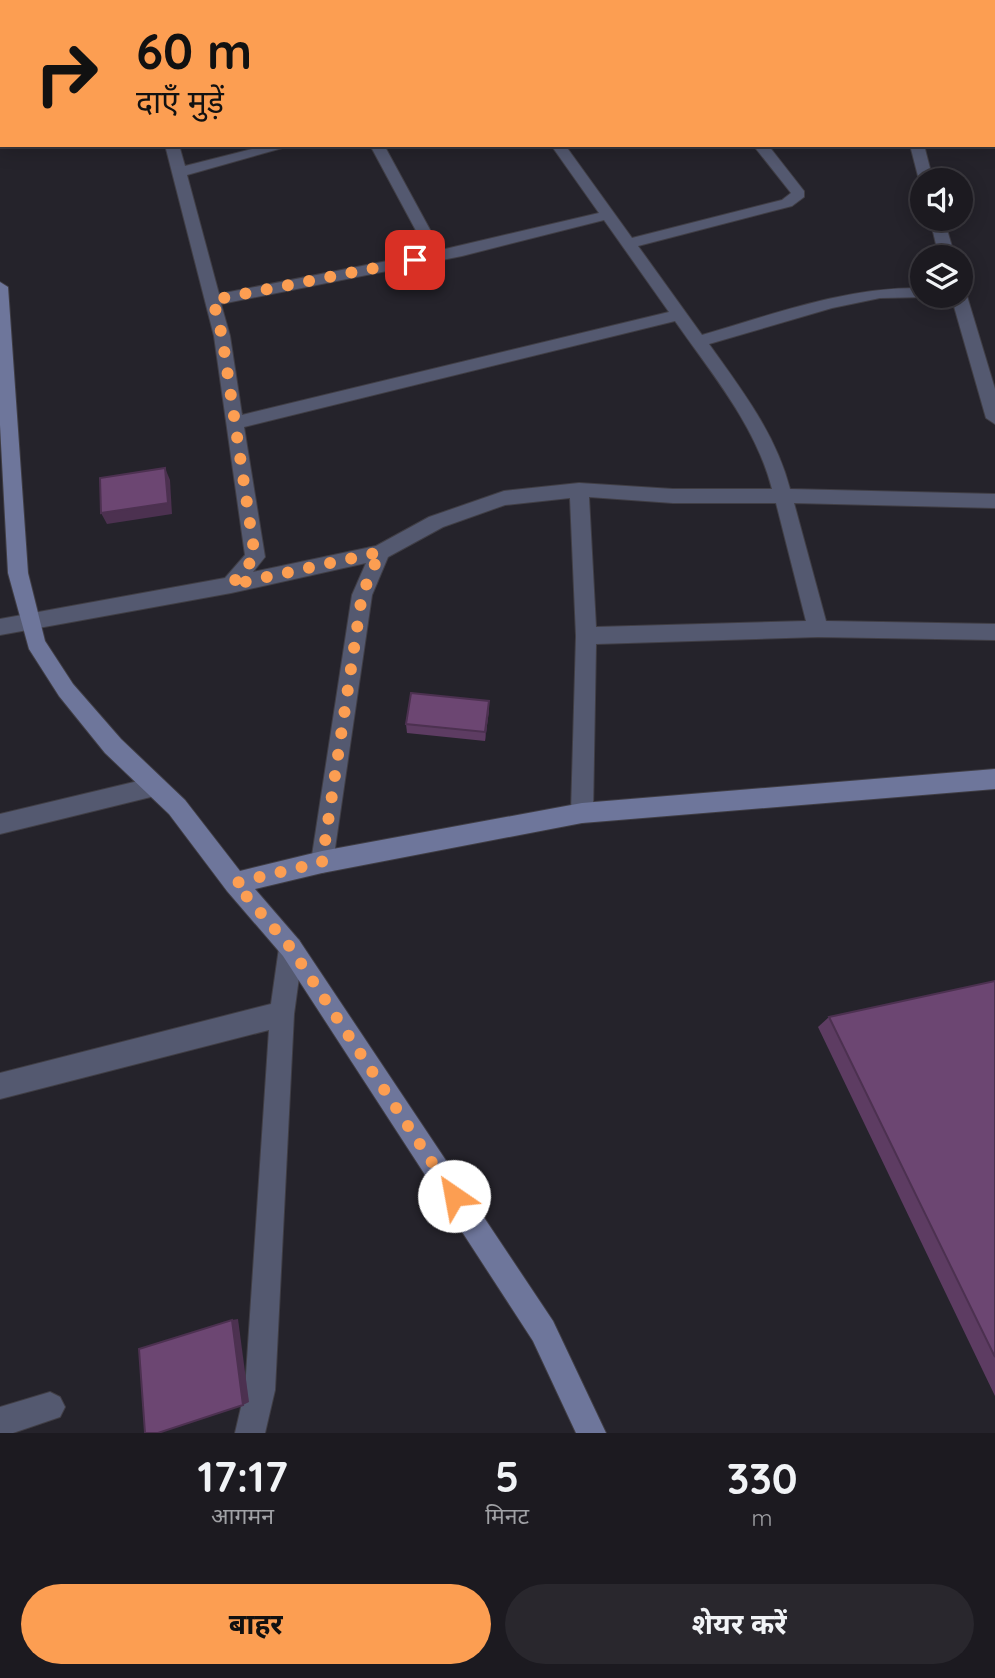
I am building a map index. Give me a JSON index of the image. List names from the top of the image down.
{
  "page": {
    "turn": ["60 m", "दाएँ मुड़ें"],
    "eta": [
      "17:17",
      "आगमन",
      "5",
      "मिनट",
      "330",
      "m"
    ],
    "buttons": ["बाहर", "शेयर करें"]
  }
}
